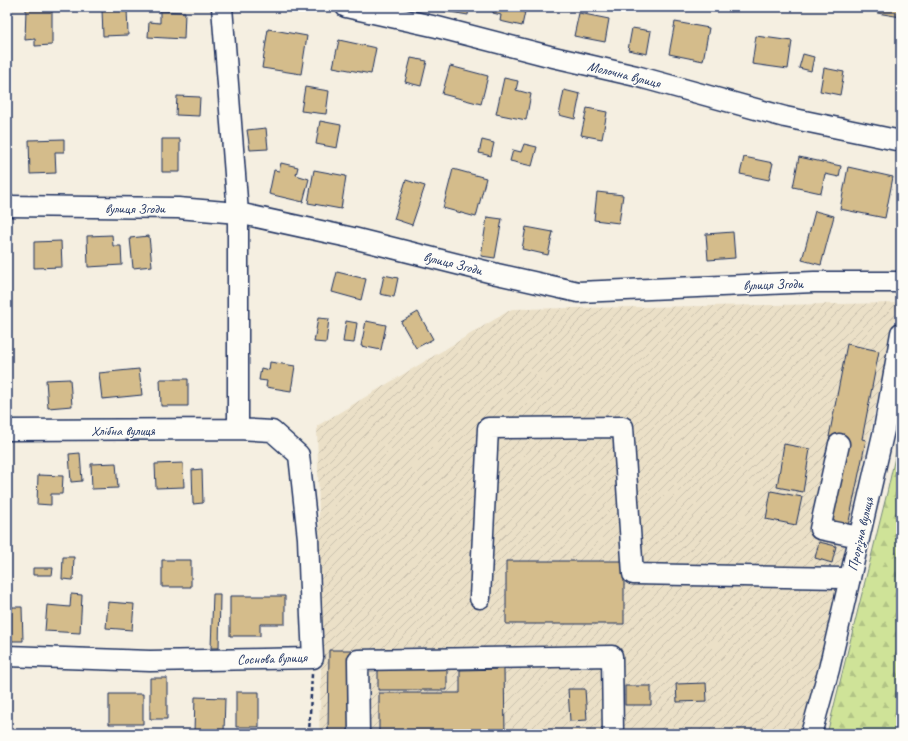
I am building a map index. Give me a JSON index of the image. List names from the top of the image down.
{
  "streets": {
    "street": [
      "Молочна вулиця",
      "вулиця Згоди",
      "Хлібна вулиця",
      "Прорізна вулиця",
      "Соснова вулиця"
    ]
  },
  "crossings": [
    ["Хлібна вулиця", "Соснова вулиця"]
  ]
}
